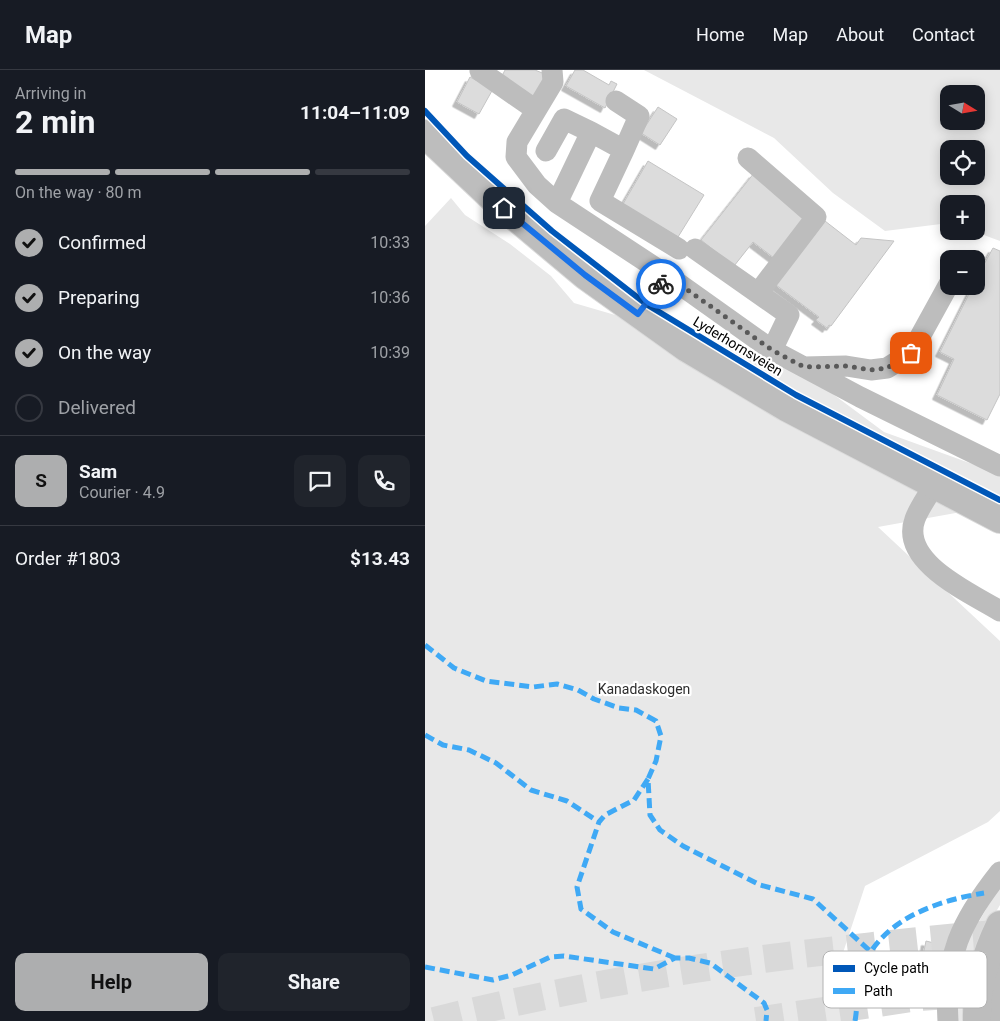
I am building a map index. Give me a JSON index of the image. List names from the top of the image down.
{
  "streets": {
    "main road": ["Lyderhornsveien"]
  },
  "parks": ["Kanadaskogen"],
  "legend": ["Cycle path", "Path"],
  "north": "right",
  "page": {
    "header": "Map",
    "nav": [
      "Home",
      "Map",
      "About",
      "Contact"
    ],
    "heading": ["2 min", "Arriving in", "11:04–11:09"],
    "panel": [
      "Sam",
      "Courier · 4.9",
      "Order #1803",
      "$13.43"
    ],
    "map_buttons": ["+", "−"],
    "bar": "On the way · 80 m",
    "list": [
      ["Confirmed", "10:33"],
      ["Preparing", "10:36"],
      ["On the way", "10:39"],
      "Delivered"
    ],
    "round": "S",
    "buttons": ["Help", "Share"]
  }
}
